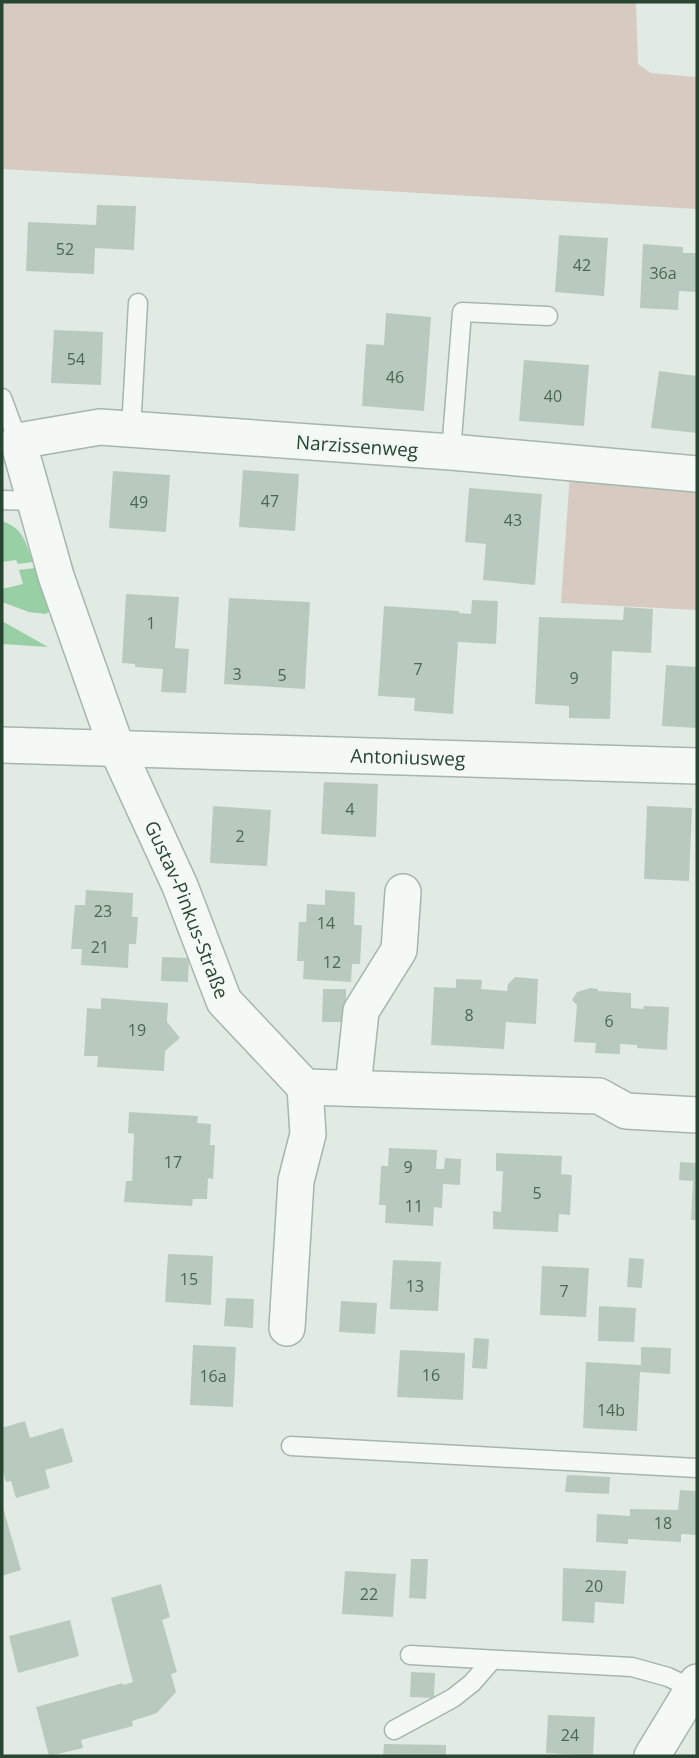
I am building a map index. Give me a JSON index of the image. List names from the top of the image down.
{
  "streets": {
    "street": ["Narzissenweg", "Antoniusweg", "Gustav-Pinkus-Straße"]
  },
  "crossings": [
    ["Narzissenweg", "Gustav-Pinkus-Straße"],
    ["Antoniusweg", "Gustav-Pinkus-Straße"]
  ],
  "house_numbers": [
    "52",
    "42",
    "36a",
    "54",
    "46",
    "40",
    "47",
    "49",
    "43",
    "1",
    "7",
    "3",
    "5",
    "9",
    "4",
    "2",
    "23",
    "14",
    "21",
    "12",
    "8",
    "6",
    "19",
    "17",
    "9",
    "5",
    "11",
    "15",
    "13",
    "7",
    "16",
    "16a",
    "14b",
    "18",
    "20",
    "22",
    "24"
  ]
}
